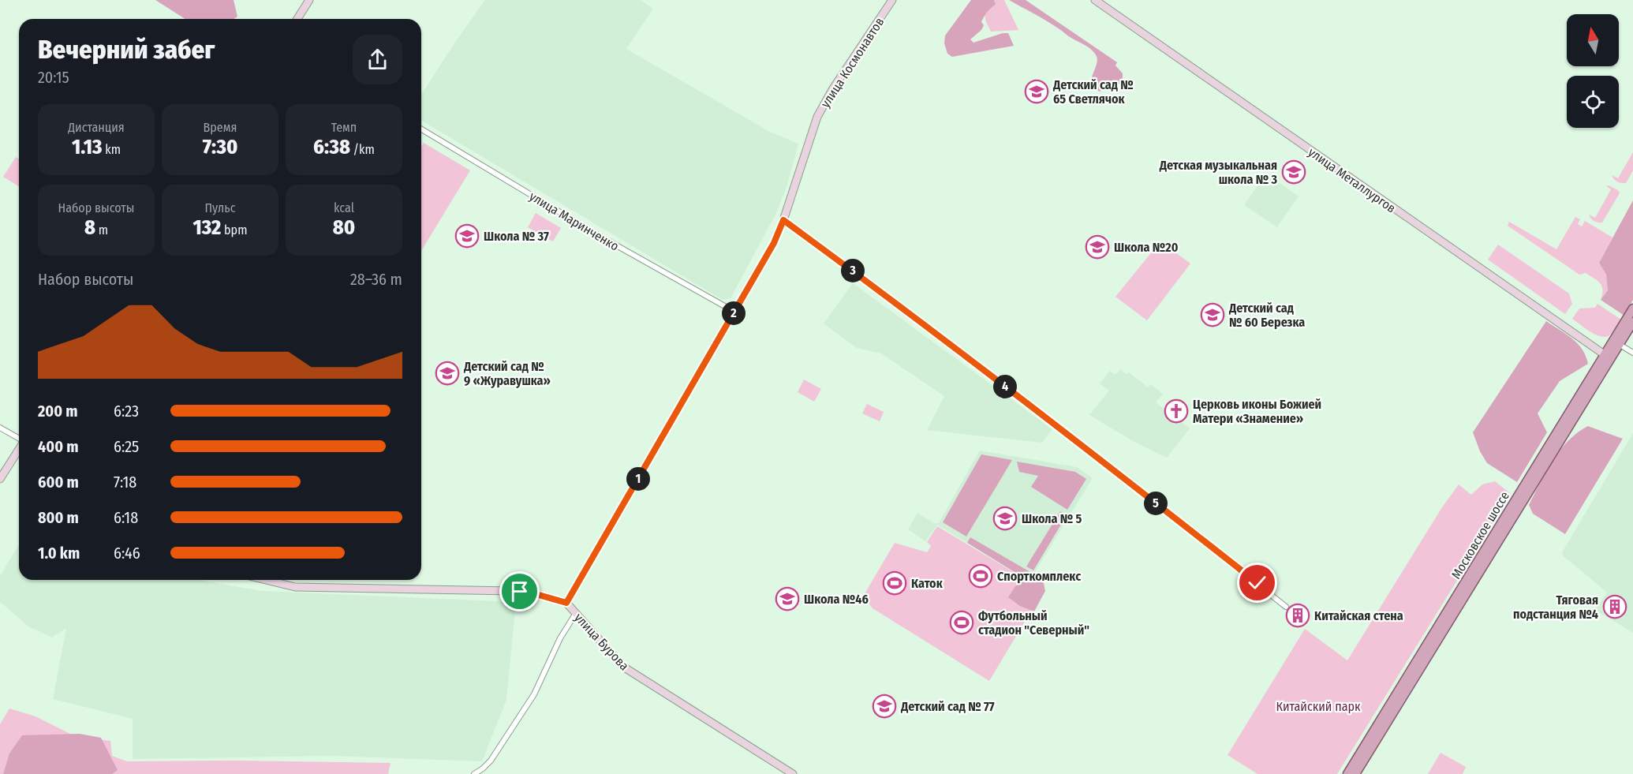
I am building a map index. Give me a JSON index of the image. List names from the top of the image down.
{
  "streets": {
    "main road": [
      "улица Космонавтов",
      "улица Металлургов",
      "Московское шоссе",
      "улица Бурова"
    ],
    "street": ["улица Маринченко"]
  },
  "crossings": [
    ["улица Космонавтов", "улица Маринченко"],
    ["улица Космонавтов", "улица Бурова"],
    ["улица Металлургов", "Московское шоссе"]
  ],
  "parks": ["Китайский парк"],
  "places": {
    "school or university": [
      "Детский сад № 65 Светлячок",
      "Детская музыкальная школа № 3",
      "Школа № 37",
      "Школа №20",
      "Детский сад № 60 Березка",
      "Детский сад № 9 «Журавушка»",
      "Школа № 5",
      "Школа №46",
      "Детский сад № 77"
    ],
    "church": ["Церковь иконы Божией Матери «Знамение»"],
    "sports": ["Спорткомплекс", "Каток", "Футбольный стадион \"Северный\""],
    "building": ["Тяговая подстанция №4", "Китайская стена"]
  },
  "north": "top",
  "page": {
    "heading": ["Вечерний забег", "20:15"],
    "stats": [
      ["Дистанция", "1.13 km"],
      ["Время", "7:30"],
      ["Темп", "6:38 /km"],
      ["Набор высоты", "8 m"],
      ["Пульс", "132 bpm"],
      ["kcal", "80"]
    ],
    "pins": [
      "3",
      "2",
      "4",
      "1",
      "5"
    ],
    "chart": ["Набор высоты", "28–36 m"],
    "list": [
      {
        "name": "200 m",
        "note": "6:23"
      },
      {
        "name": "400 m",
        "note": "6:25"
      },
      {
        "name": "600 m",
        "note": "7:18"
      },
      {
        "name": "800 m",
        "note": "6:18"
      },
      {
        "name": "1.0 km",
        "note": "6:46"
      }
    ]
  }
}
